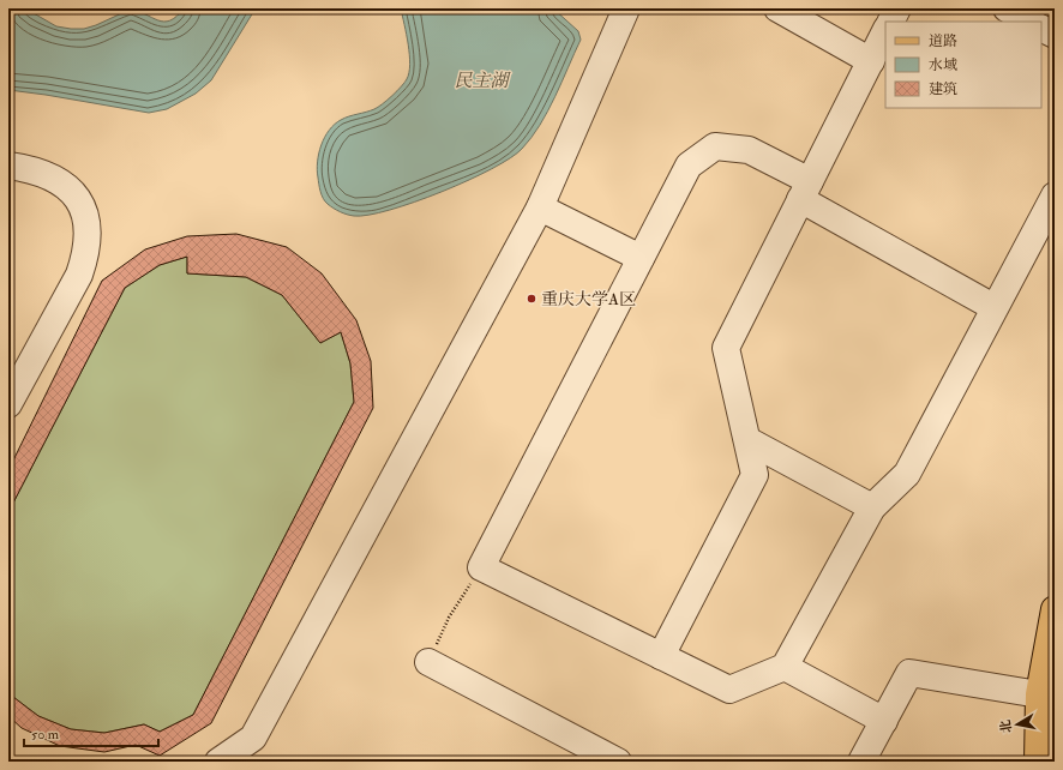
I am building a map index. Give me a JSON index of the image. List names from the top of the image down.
{
  "water": ["民主湖"],
  "places": ["重庆大学A区"],
  "legend": ["道路", "水域", "建筑"],
  "scale_bar": "50 m",
  "north": "left"
}
